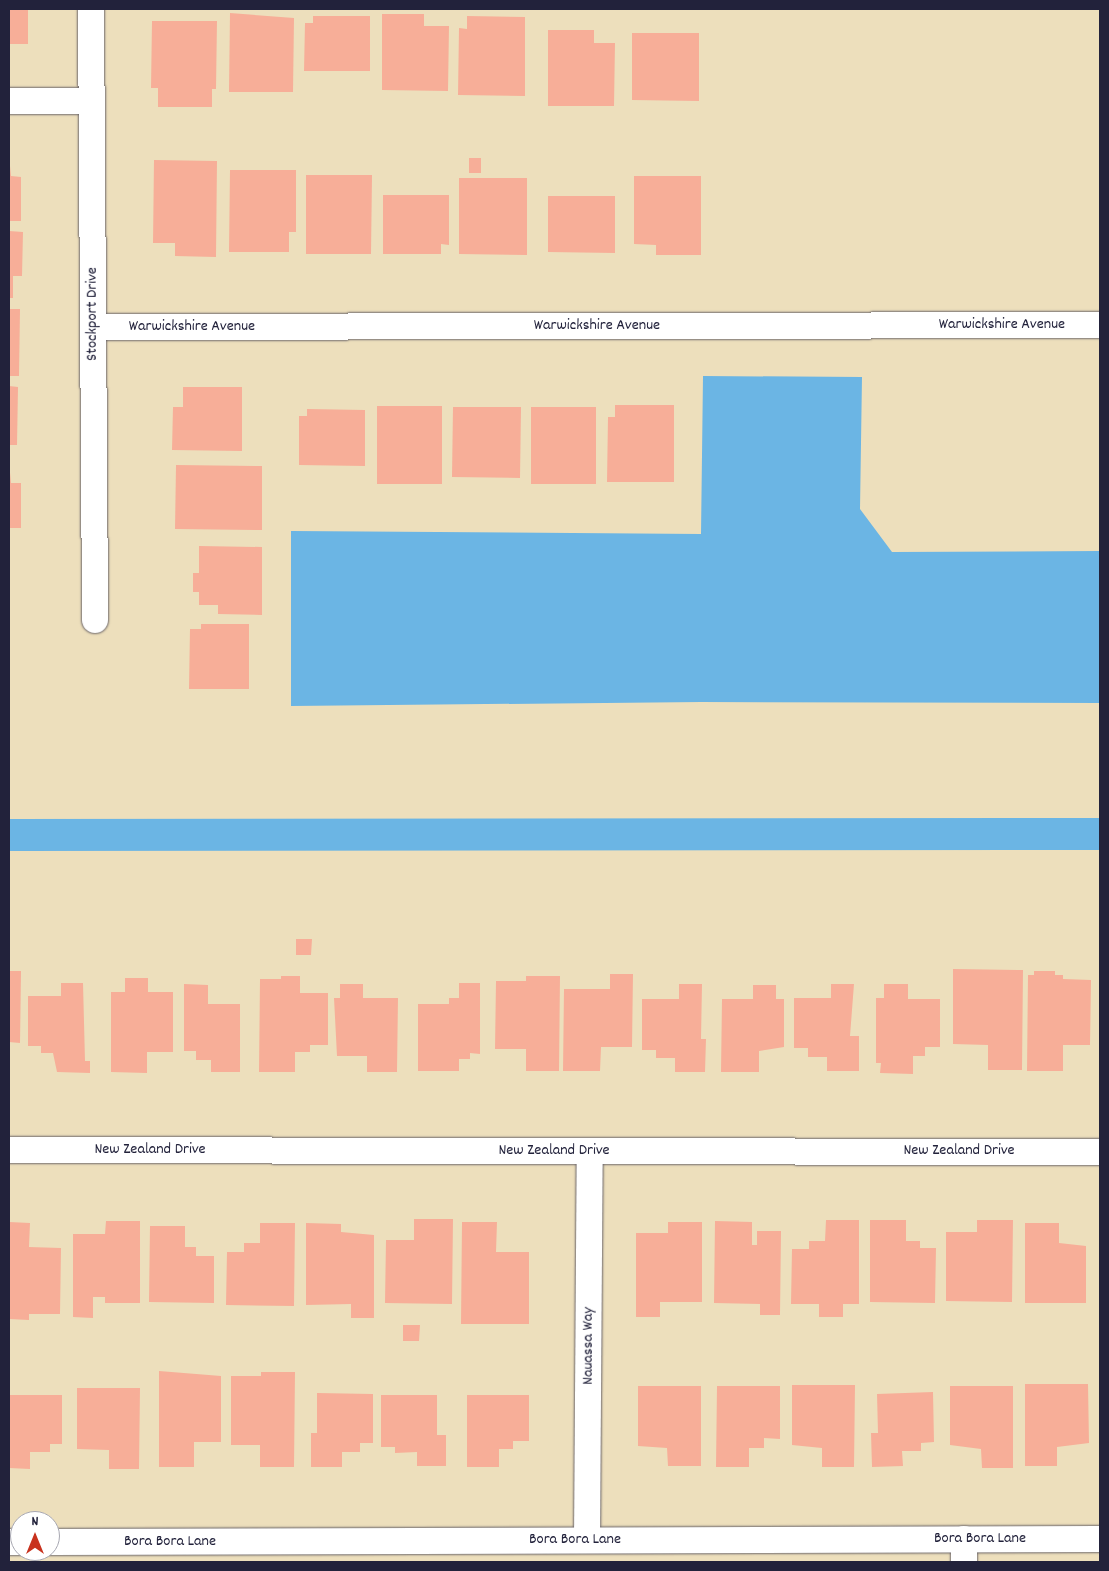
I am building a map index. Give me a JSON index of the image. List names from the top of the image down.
{
  "streets": {
    "street": [
      "Stockport Drive",
      "Warwickshire Avenue",
      "New Zealand Drive",
      "Nauassa Way",
      "Bora Bora Lane"
    ]
  },
  "crossings": [
    ["Stockport Drive", "Warwickshire Avenue"],
    ["New Zealand Drive", "Nauassa Way"],
    ["Nauassa Way", "Bora Bora Lane"]
  ],
  "north": "top"
}
